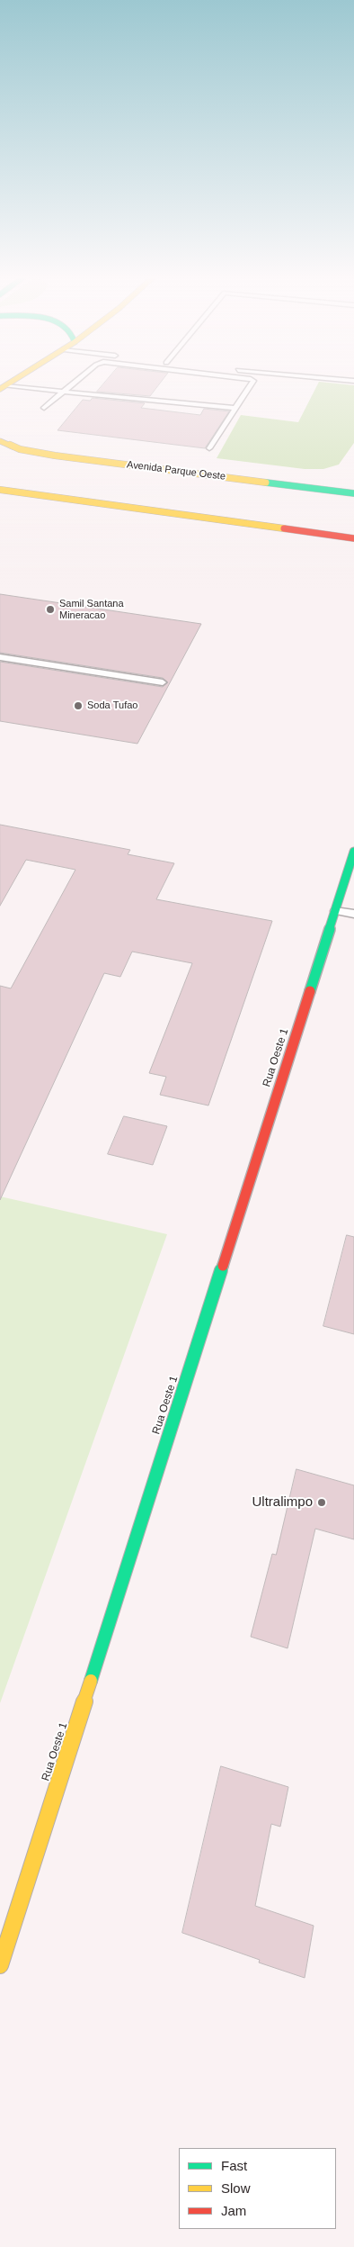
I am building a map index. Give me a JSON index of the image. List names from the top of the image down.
{
  "streets": {
    "street": ["Avenida Parque Oeste", "Rua Oeste 1"]
  },
  "places": ["Samil Santana Mineracao", "Soda Tufao", "Ultralimpo"],
  "legend": ["Fast", "Slow", "Jam"]
}
